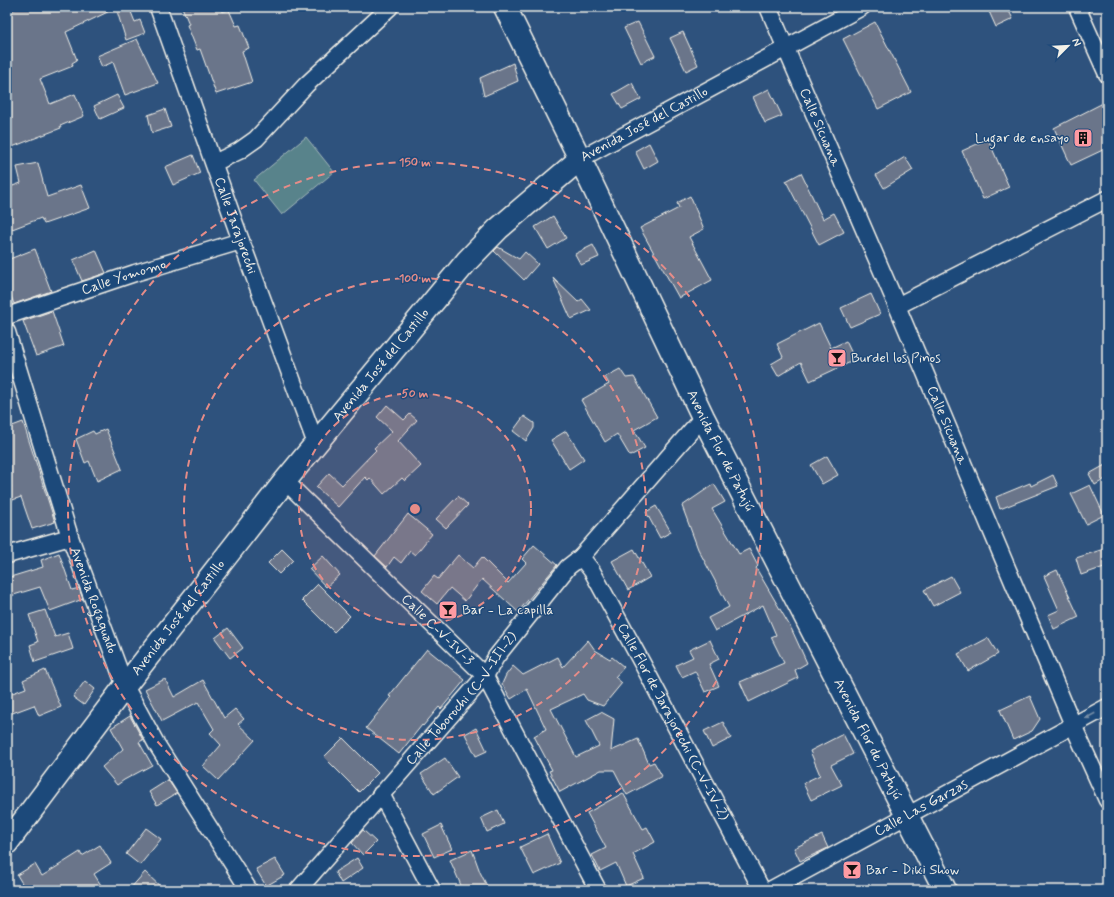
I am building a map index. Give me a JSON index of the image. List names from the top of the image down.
{
  "streets": {
    "main road": ["Avenida José del Castillo", "Avenida Flor de Patujú"],
    "street": [
      "Calle Sicuana",
      "Calle Jarajorechi",
      "Calle Yomomo",
      "Avenida Rogaguado",
      "Calle C-V-IV-3",
      "Calle Toborochi (C-V-III-2)",
      "Calle Flor de Jarajorechi (C-V-IV-2)",
      "Calle Las Garzas"
    ]
  },
  "crossings": [
    ["Avenida José del Castillo", "Calle Sicuana"],
    ["Avenida José del Castillo", "Calle Jarajorechi"],
    ["Avenida José del Castillo", "Avenida Flor de Patujú"],
    ["Avenida José del Castillo", "Avenida Rogaguado"],
    ["Avenida José del Castillo", "Calle C-V-IV-3"],
    ["Calle Sicuana", "Calle Las Garzas"],
    ["Calle Jarajorechi", "Calle Yomomo"],
    ["Avenida Flor de Patujú", "Calle Toborochi (C-V-III-2)"],
    ["Avenida Flor de Patujú", "Calle Las Garzas"],
    ["Calle C-V-IV-3", "Calle Toborochi (C-V-III-2)"],
    ["Calle Toborochi (C-V-III-2)", "Calle Flor de Jarajorechi (C-V-IV-2)"]
  ],
  "places": {
    "building": ["Lugar de ensayo"],
    "bar": ["Burdel los Pinos", "Bar - La capilla", "Bar - Diki Show"]
  },
  "north": "top right",
  "rings": ["150 m", "100 m", "50 m"]
}
